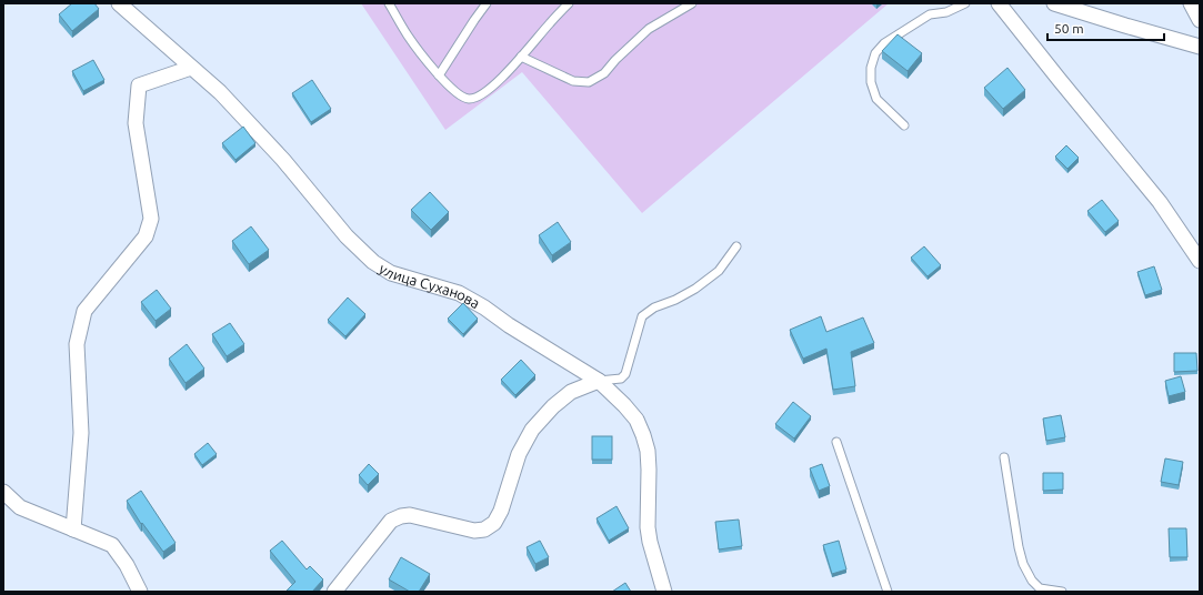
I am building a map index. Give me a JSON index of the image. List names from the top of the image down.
{
  "streets": {
    "street": ["улица Суханова"]
  },
  "scale_bar": "50 m"
}
